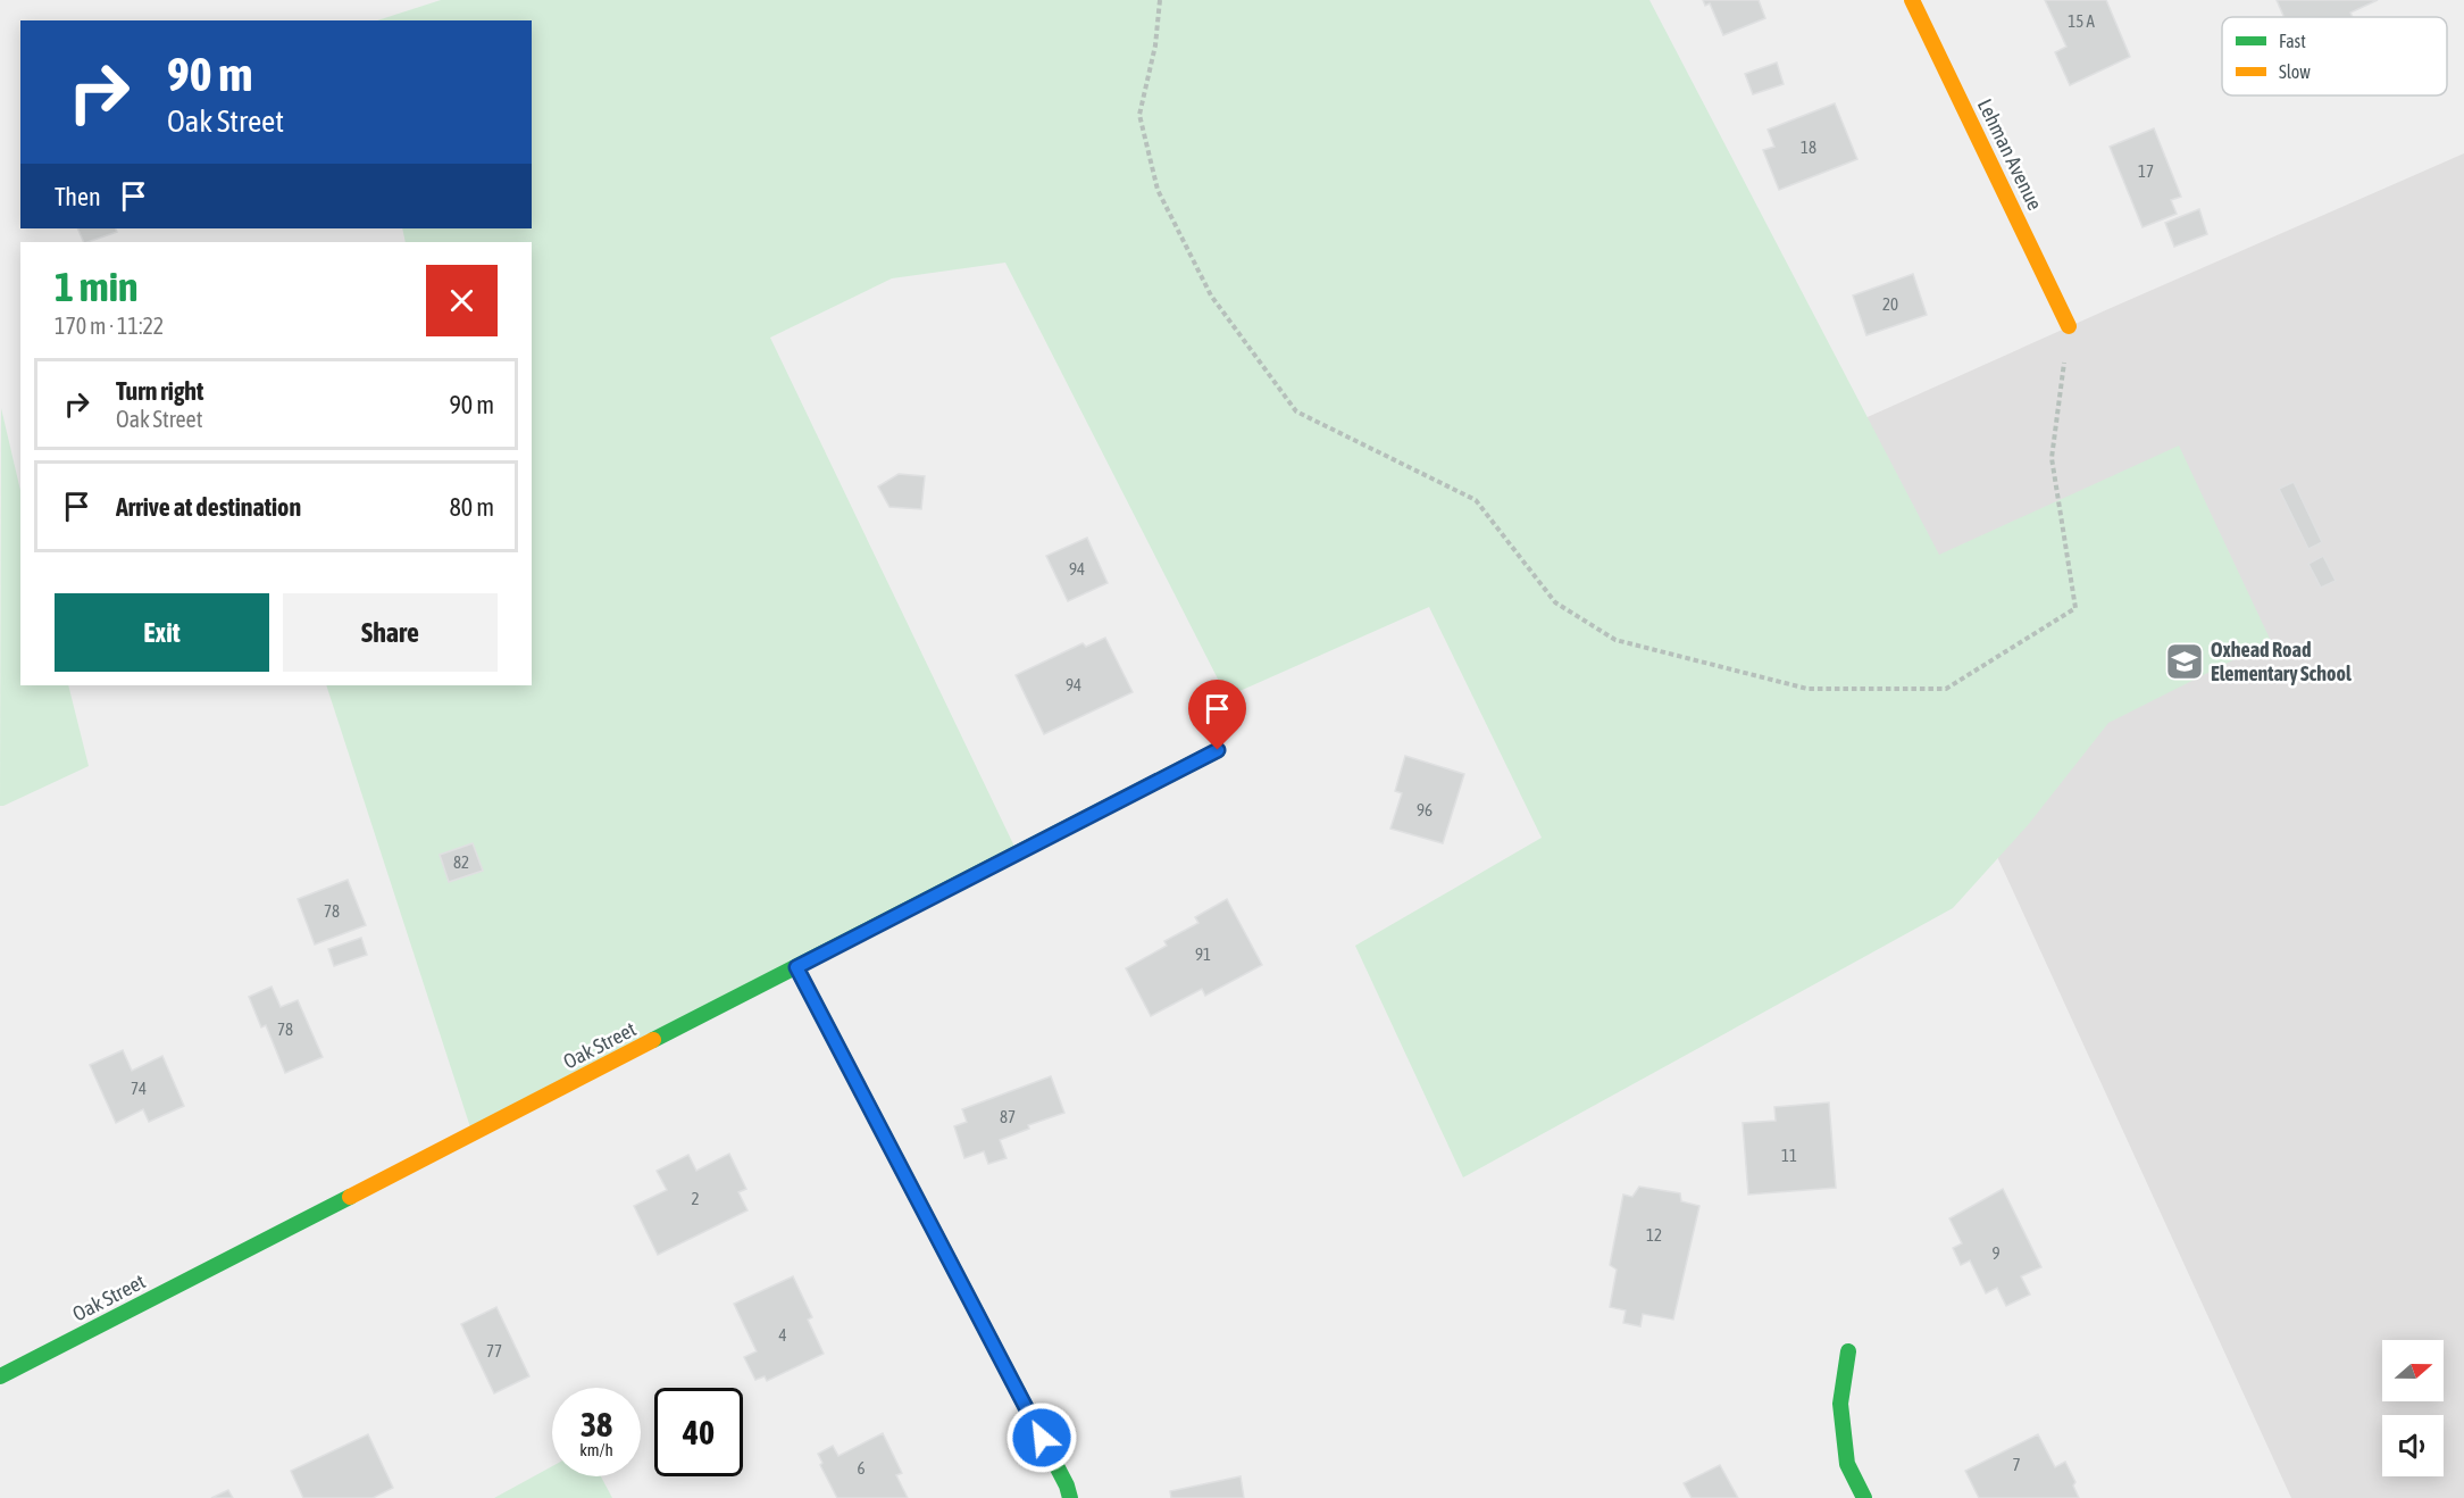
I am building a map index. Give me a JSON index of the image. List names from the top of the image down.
{
  "streets": {
    "street": ["Lehman Avenue", "Oak Street"]
  },
  "places": {
    "school or university": ["Oxhead Road Elementary School"]
  },
  "house_numbers": [
    "15 A",
    "18",
    "17",
    "20",
    "94",
    "94",
    "96",
    "82",
    "78",
    "91",
    "78",
    "74",
    "87",
    "11",
    "2",
    "12",
    "9",
    "4",
    "77",
    "7",
    "6"
  ],
  "legend": ["Fast", "Slow"],
  "north": "right",
  "page": {
    "turn": ["90 m", "Oak Street"],
    "then": "Then",
    "heading": ["1 min", "170 m · 11:22"],
    "list": [
      {
        "name": "Turn right",
        "note": "Oak Street",
        "value": "90 m"
      },
      {
        "name": "Arrive at destination",
        "value": "80 m"
      }
    ],
    "buttons": ["Exit", "Share"],
    "speed": "38 km/h",
    "limit": "40"
  }
}
